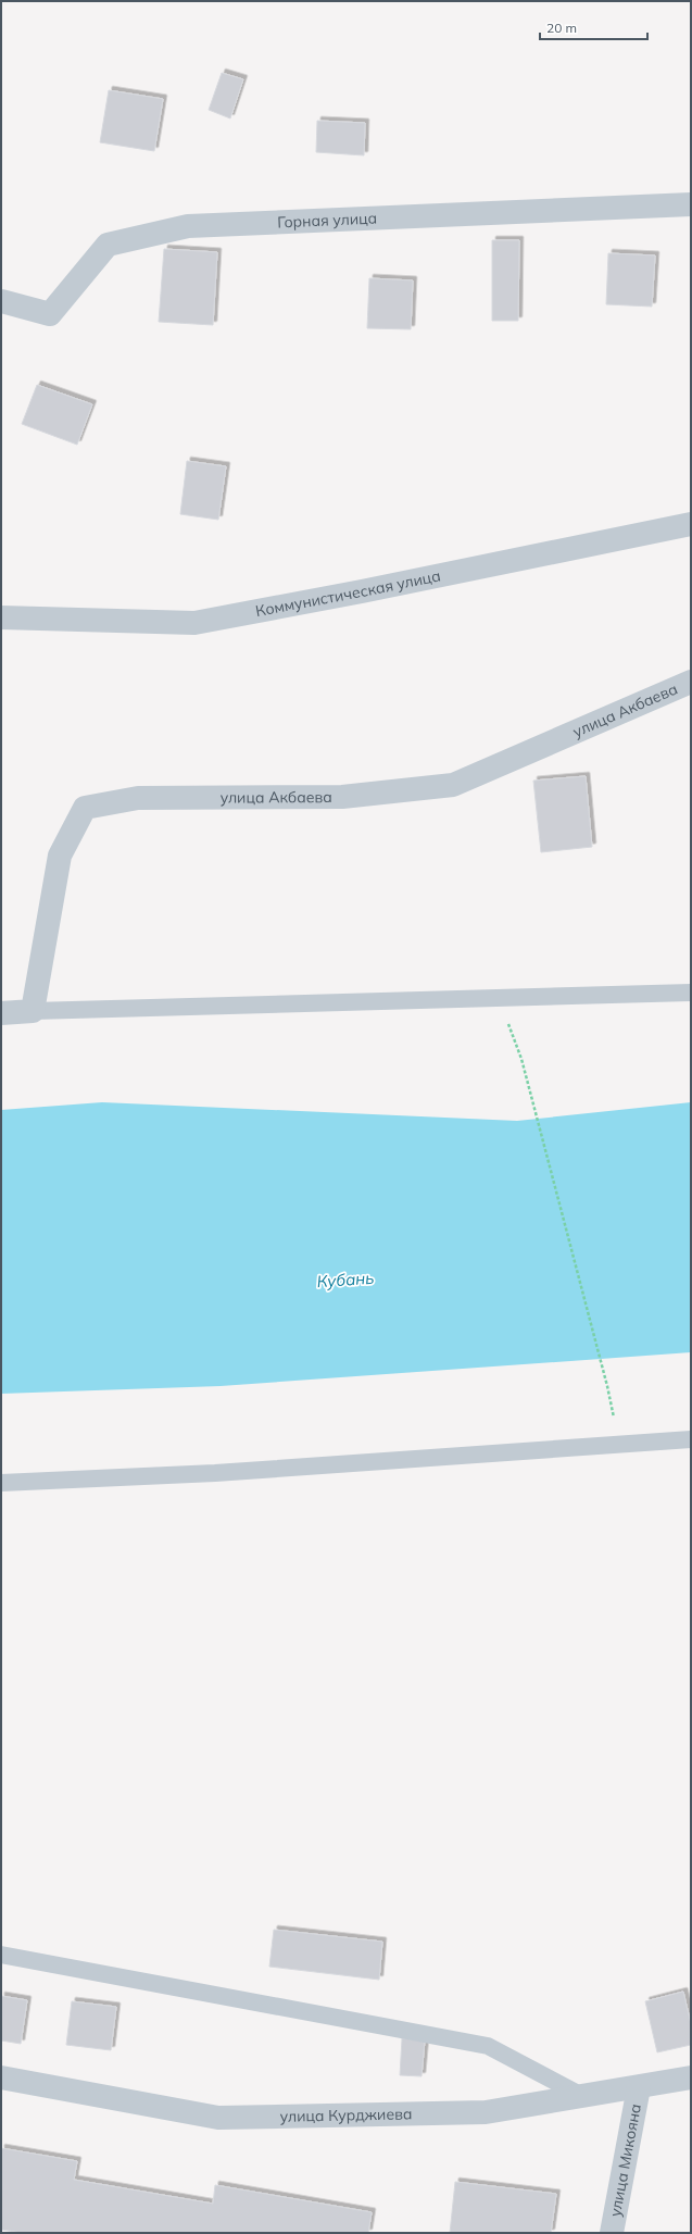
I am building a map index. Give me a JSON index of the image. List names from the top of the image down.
{
  "streets": {
    "street": [
      "Горная улица",
      "Коммунистическая улица",
      "улица Акбаева",
      "улица Курджиева",
      "улица Микояна"
    ]
  },
  "crossings": [
    ["улица Курджиева", "улица Микояна"]
  ],
  "water": ["Кубань"],
  "scale_bar": "20 m"
}
